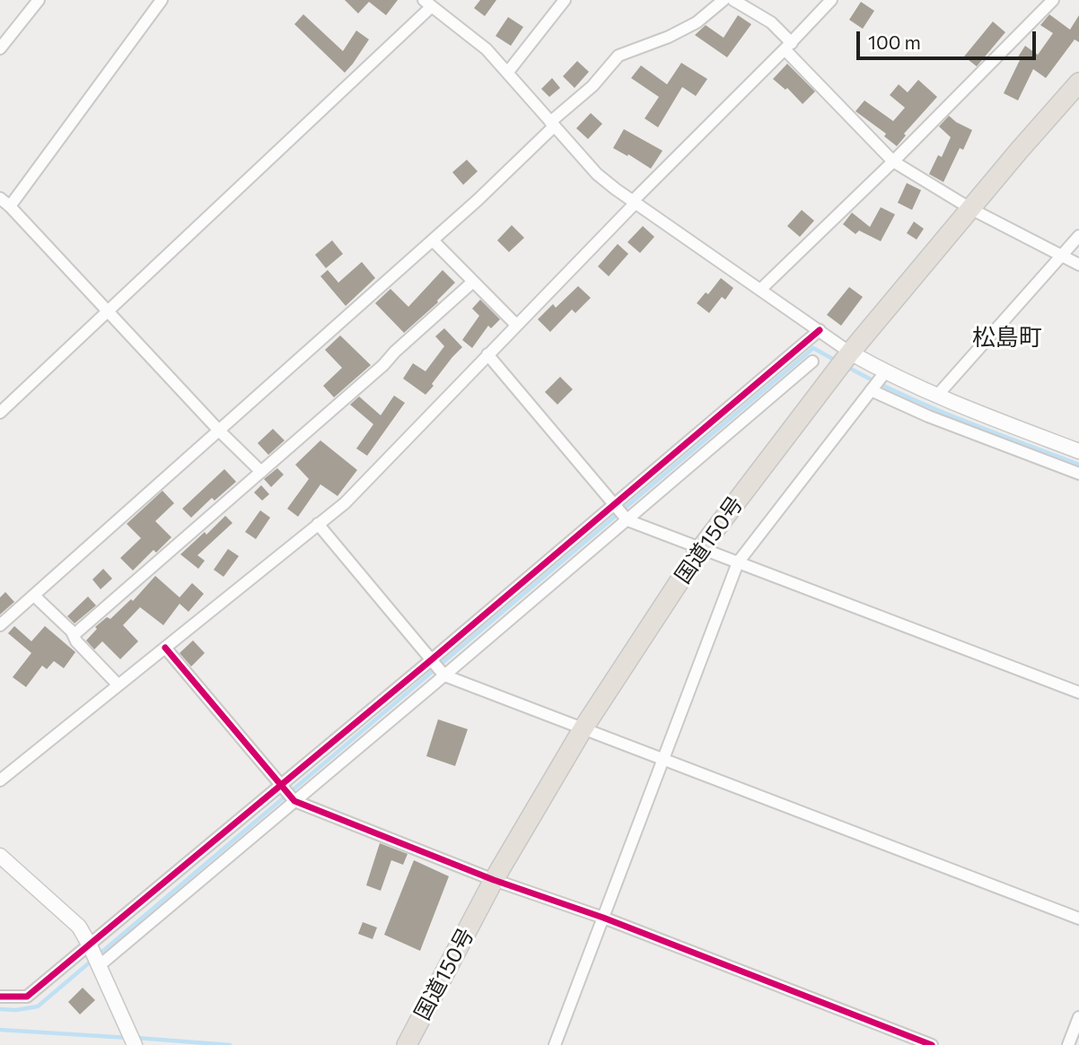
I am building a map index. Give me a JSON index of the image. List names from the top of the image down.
{
  "streets": {
    "highway": ["国道150号"]
  },
  "districts": ["松島町"],
  "scale_bar": "100 m"
}
